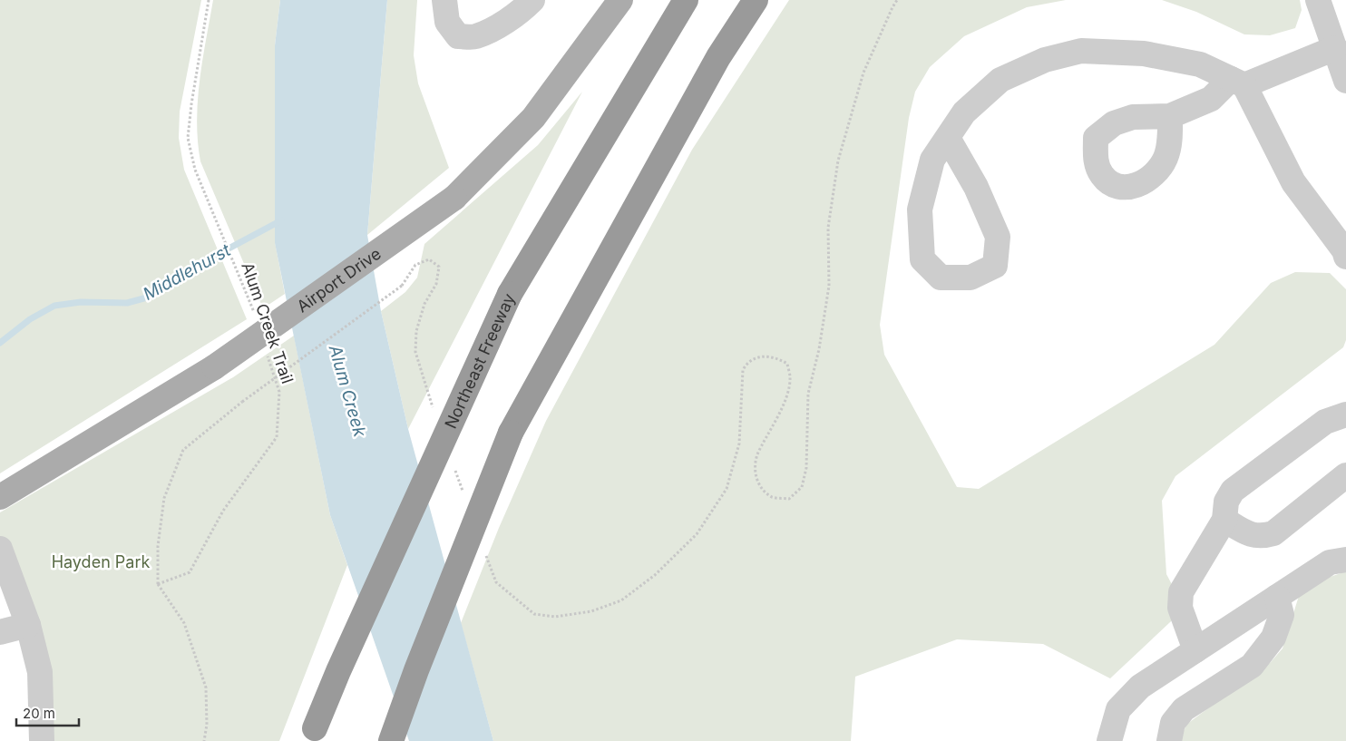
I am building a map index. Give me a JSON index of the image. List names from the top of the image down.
{
  "streets": {
    "highway": ["Northeast Freeway"],
    "main road": ["Airport Drive"],
    "path": ["Alum Creek Trail"]
  },
  "water": ["Middlehurst", "Alum Creek"],
  "parks": ["Hayden Park"],
  "scale_bar": "20 m"
}
